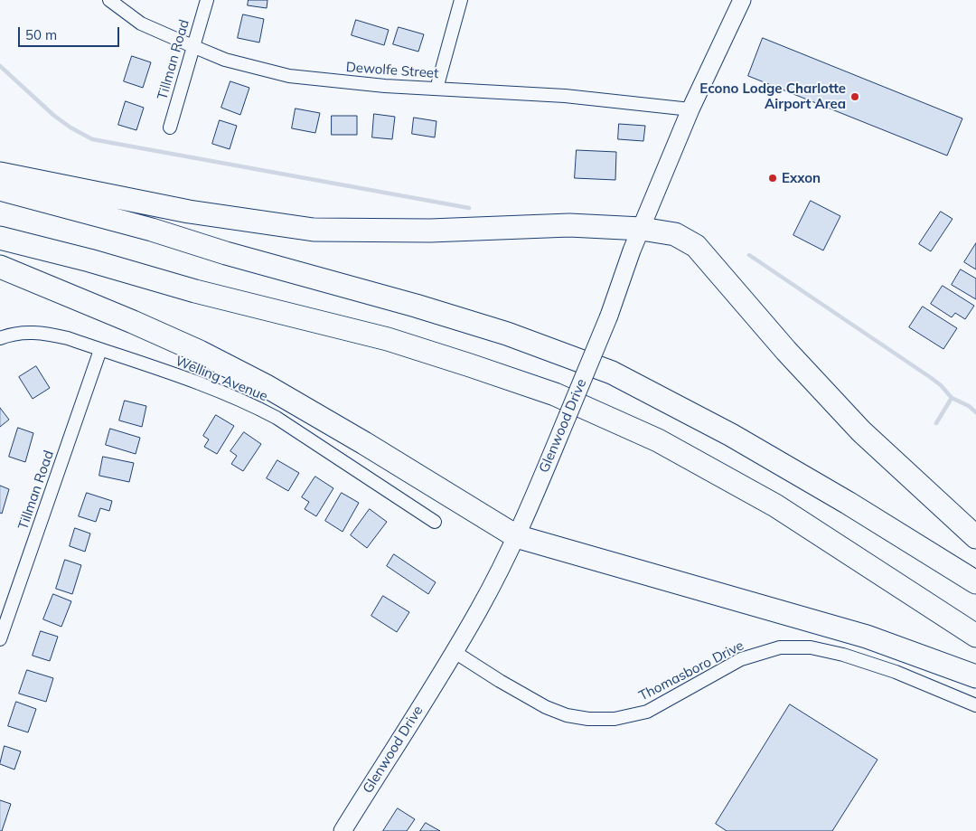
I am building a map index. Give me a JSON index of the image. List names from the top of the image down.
{
  "streets": {
    "street": [
      "Tillman Road",
      "Dewolfe Street",
      "Welling Avenue",
      "Glenwood Drive",
      "Thomasboro Drive"
    ]
  },
  "crossings": [
    ["Tillman Road", "Dewolfe Street"],
    ["Tillman Road", "Welling Avenue"],
    ["Dewolfe Street", "Glenwood Drive"],
    ["Glenwood Drive", "Thomasboro Drive"]
  ],
  "places": ["Econo Lodge Charlotte Airport Area", "Exxon"],
  "scale_bar": "50 m"
}
